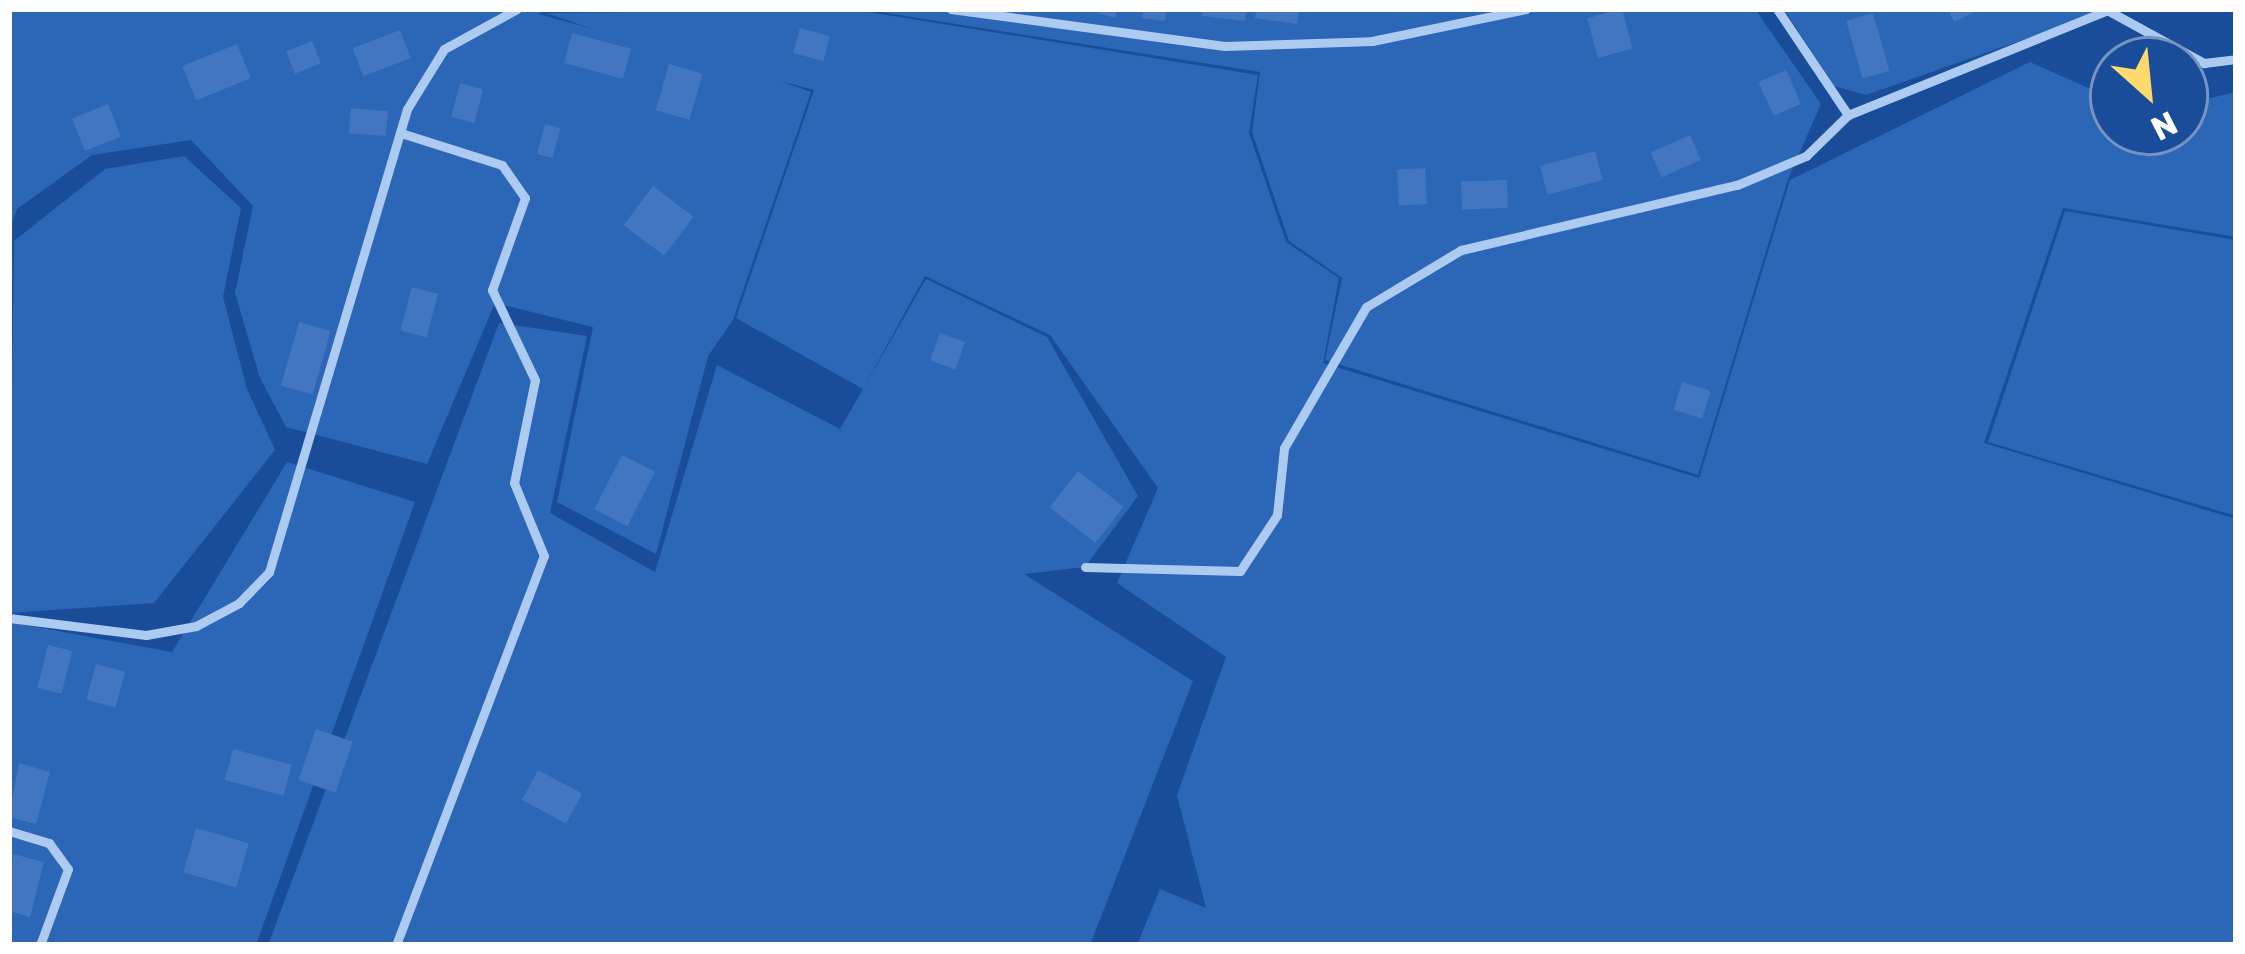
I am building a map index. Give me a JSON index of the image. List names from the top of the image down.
{
  "north": "bottom right"
}
